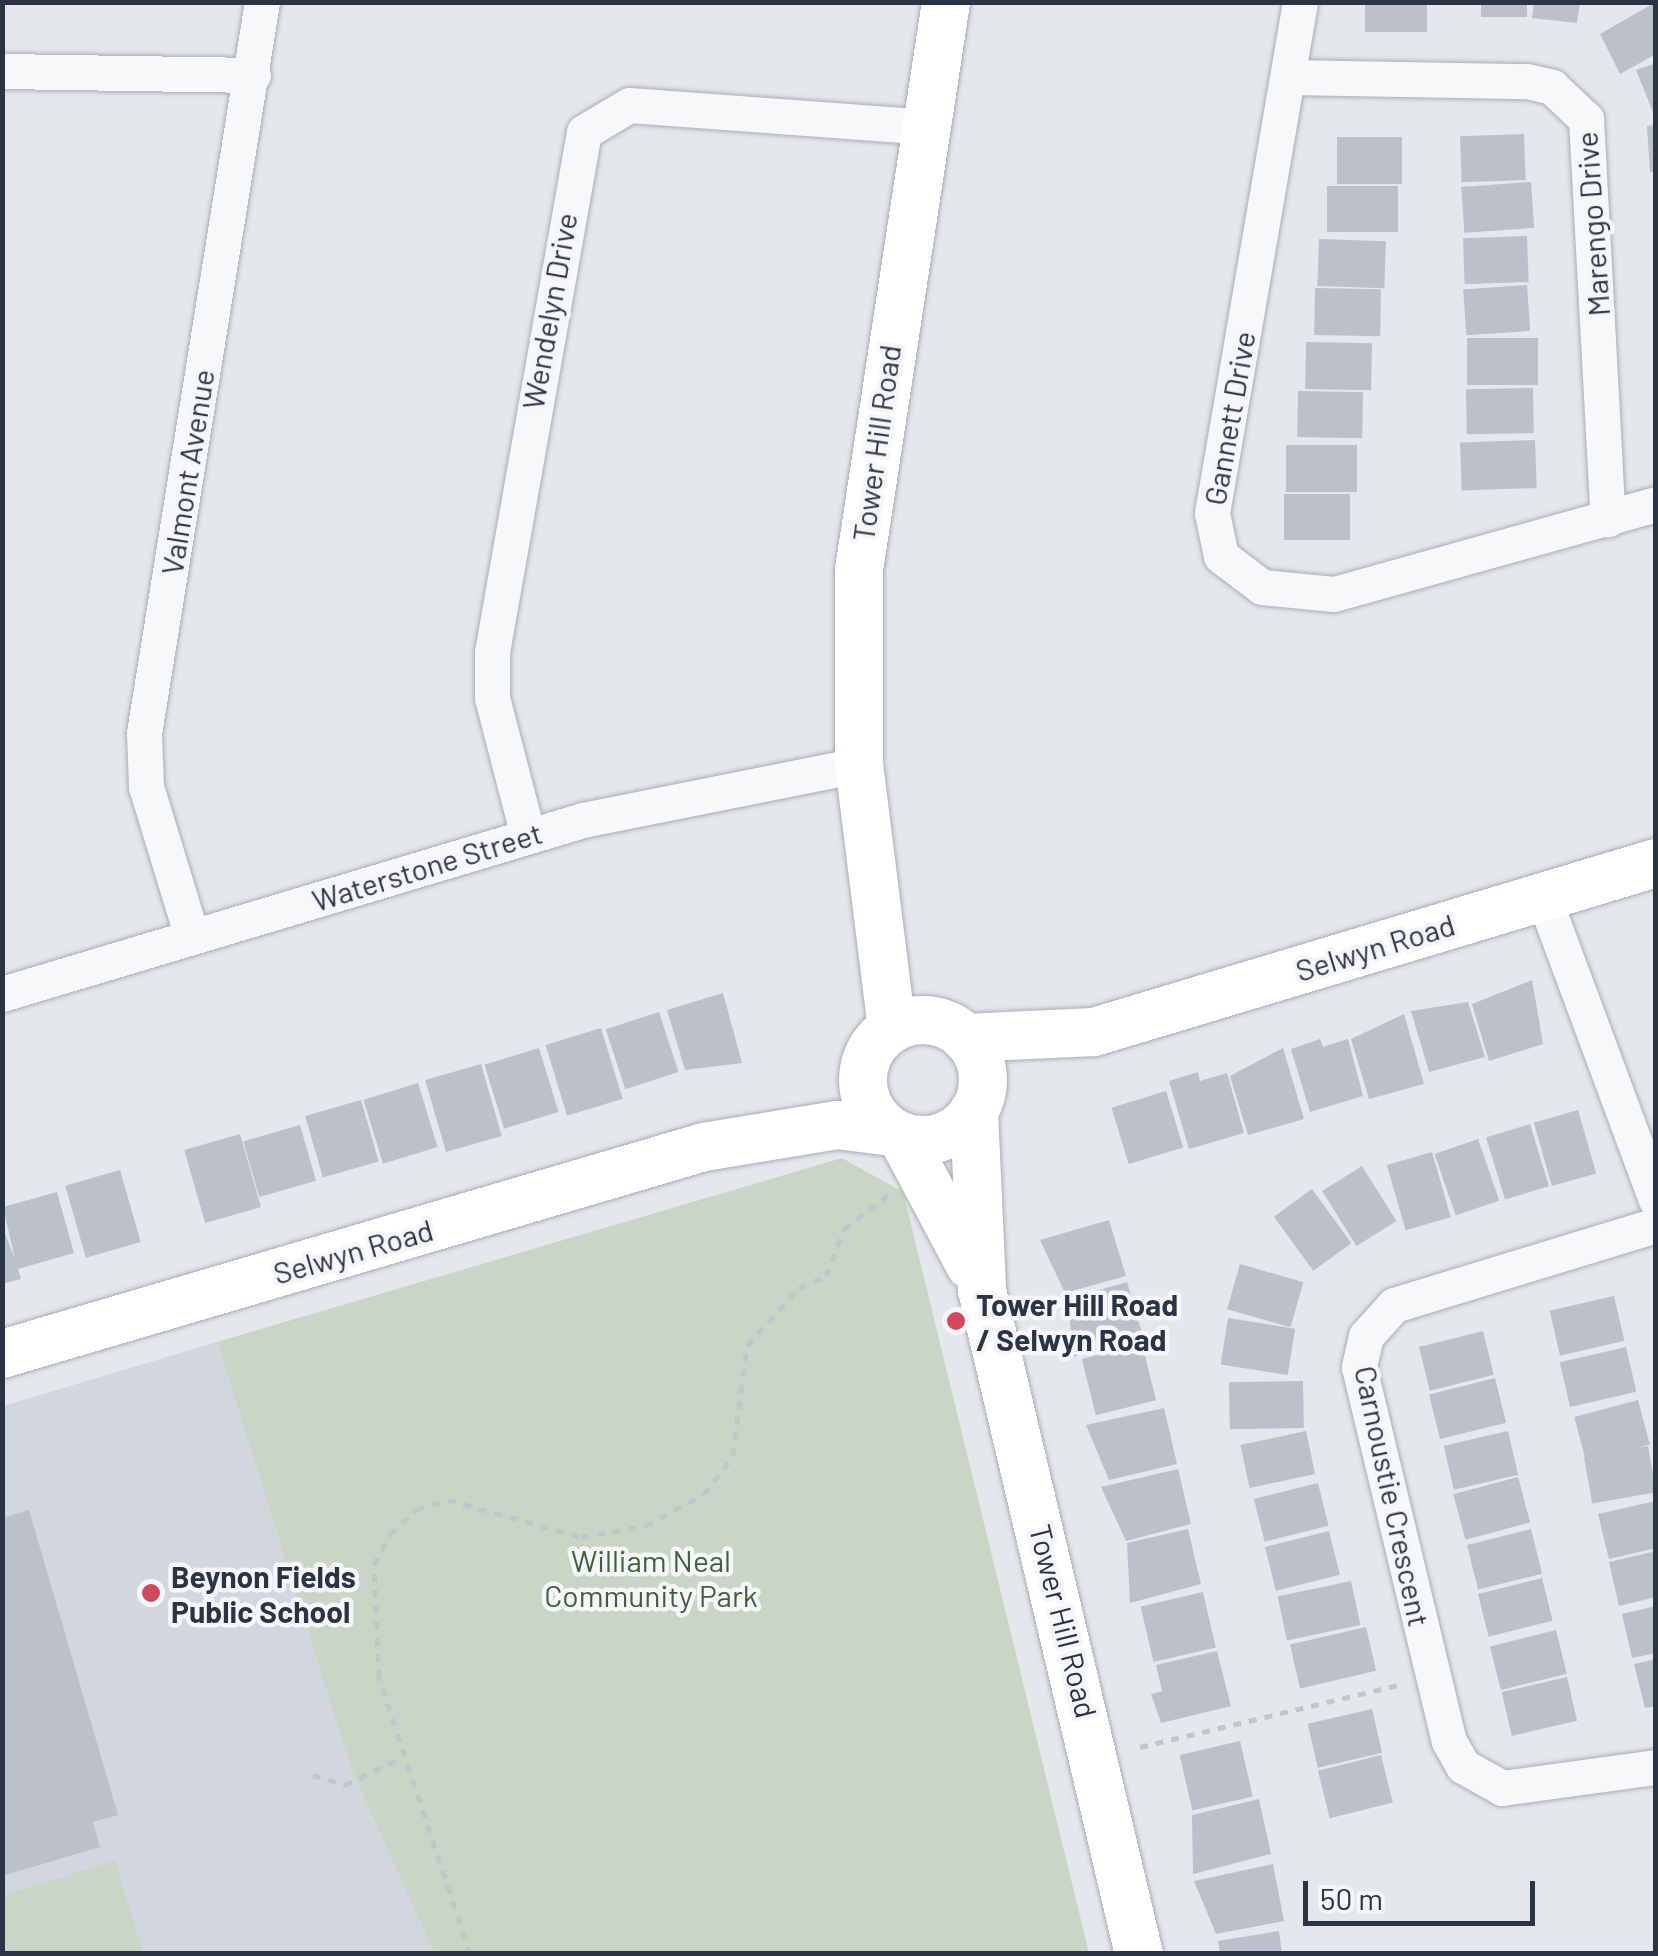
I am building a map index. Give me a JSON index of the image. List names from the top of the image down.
{
  "streets": {
    "street": [
      "Marengo Drive",
      "Wendelyn Drive",
      "Gannett Drive",
      "Tower Hill Road",
      "Valmont Avenue",
      "Waterstone Street",
      "Selwyn Road",
      "Carnoustie Crescent"
    ]
  },
  "crossings": [
    ["Marengo Drive", "Gannett Drive"],
    ["Wendelyn Drive", "Tower Hill Road"],
    ["Wendelyn Drive", "Waterstone Street"],
    ["Tower Hill Road", "Waterstone Street"],
    ["Tower Hill Road", "Selwyn Road"],
    ["Valmont Avenue", "Waterstone Street"]
  ],
  "parks": ["William Neal Community Park"],
  "places": ["Tower Hill Road / Selwyn Road", "Beynon Fields Public School"],
  "scale_bar": "50 m"
}
